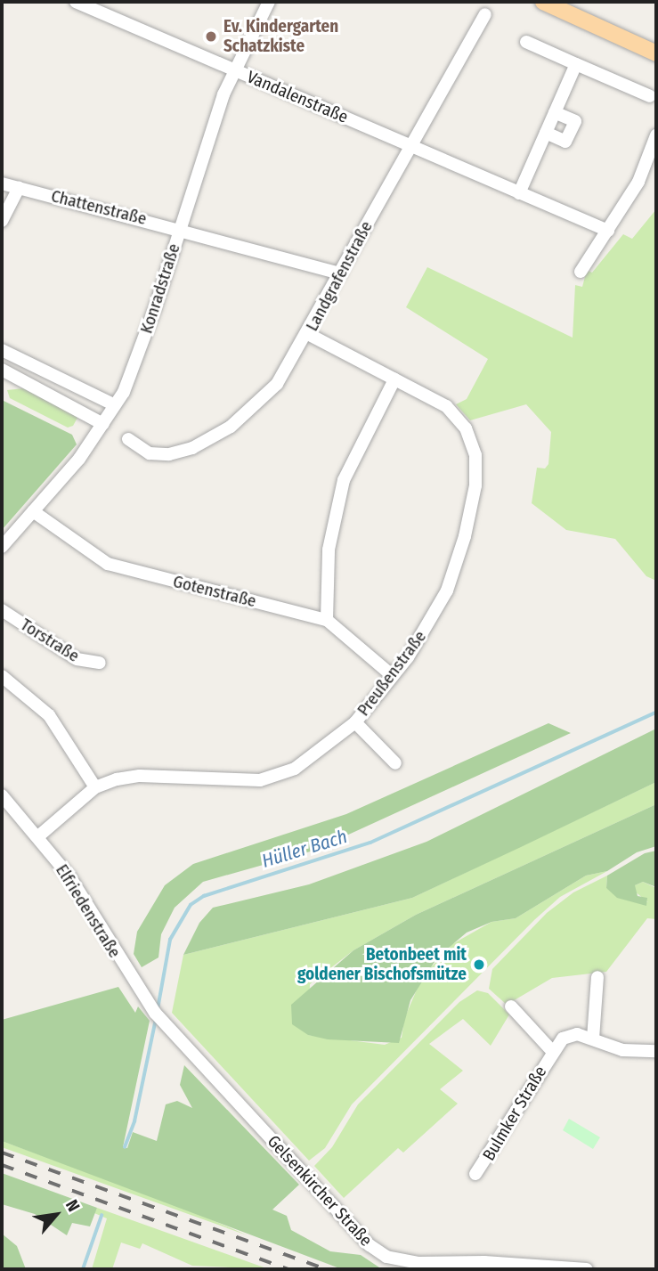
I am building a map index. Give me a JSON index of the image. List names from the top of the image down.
{
  "streets": {
    "street": [
      "Vandalenstraße",
      "Chattenstraße",
      "Landgrafenstraße",
      "Konradstraße",
      "Gotenstraße",
      "Torstraße",
      "Preußenstraße",
      "Elfriedenstraße",
      "Bulmker Straße",
      "Gelsenkircher Straße"
    ]
  },
  "crossings": [
    ["Vandalenstraße", "Landgrafenstraße"],
    ["Vandalenstraße", "Konradstraße"],
    ["Chattenstraße", "Landgrafenstraße"],
    ["Chattenstraße", "Konradstraße"],
    ["Landgrafenstraße", "Preußenstraße"],
    ["Konradstraße", "Gotenstraße"],
    ["Gotenstraße", "Preußenstraße"],
    ["Preußenstraße", "Elfriedenstraße"],
    ["Elfriedenstraße", "Gelsenkircher Straße"]
  ],
  "water": ["Hüller Bach"],
  "places": ["Ev. Kindergarten Schatzkiste", "Betonbeet mit goldener Bischofsmütze"],
  "north": "top right"
}
